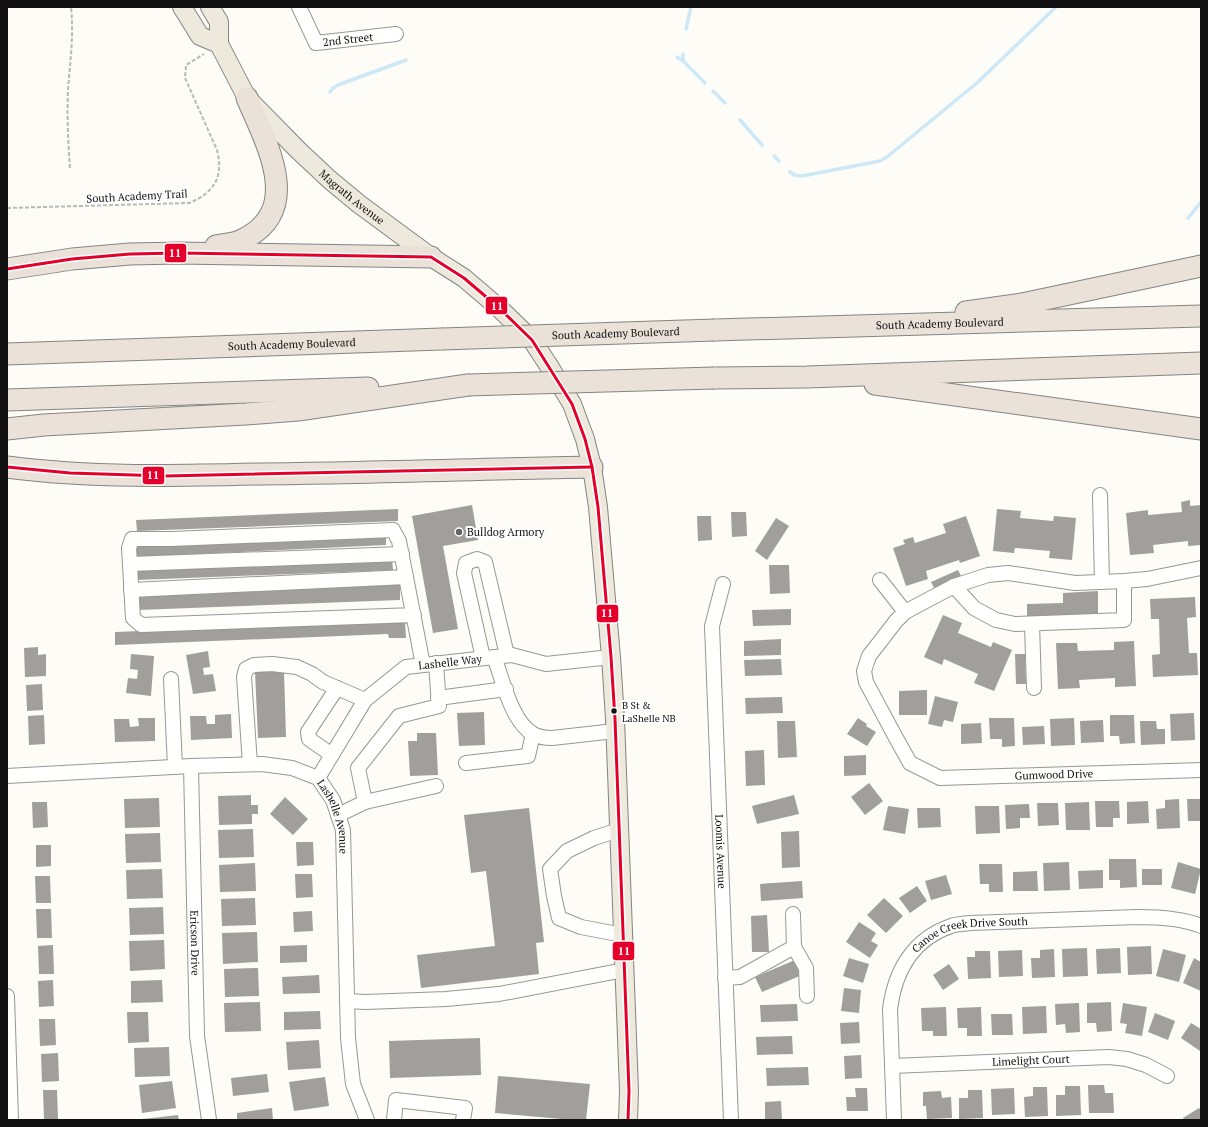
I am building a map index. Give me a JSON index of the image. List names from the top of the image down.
{
  "streets": {
    "highway": ["South Academy Boulevard"],
    "main road": ["Magrath Avenue"],
    "street": [
      "2nd Street",
      "Lashelle Way",
      "Gumwood Drive",
      "Lashelle Avenue",
      "Loomis Avenue",
      "Canoe Creek Drive South",
      "Ericson Drive",
      "Limelight Court"
    ],
    "path": ["South Academy Trail"]
  },
  "crossings": [
    ["South Academy Trail", "Magrath Avenue"],
    ["Magrath Avenue", "Lashelle Way"],
    ["Lashelle Way", "Lashelle Avenue"],
    ["Lashelle Avenue", "Ericson Drive"],
    ["Canoe Creek Drive South", "Limelight Court"]
  ],
  "places": ["Bulldog Armory", "B St & LaShelle NB"],
  "lines": ["transit line 11"]
}
